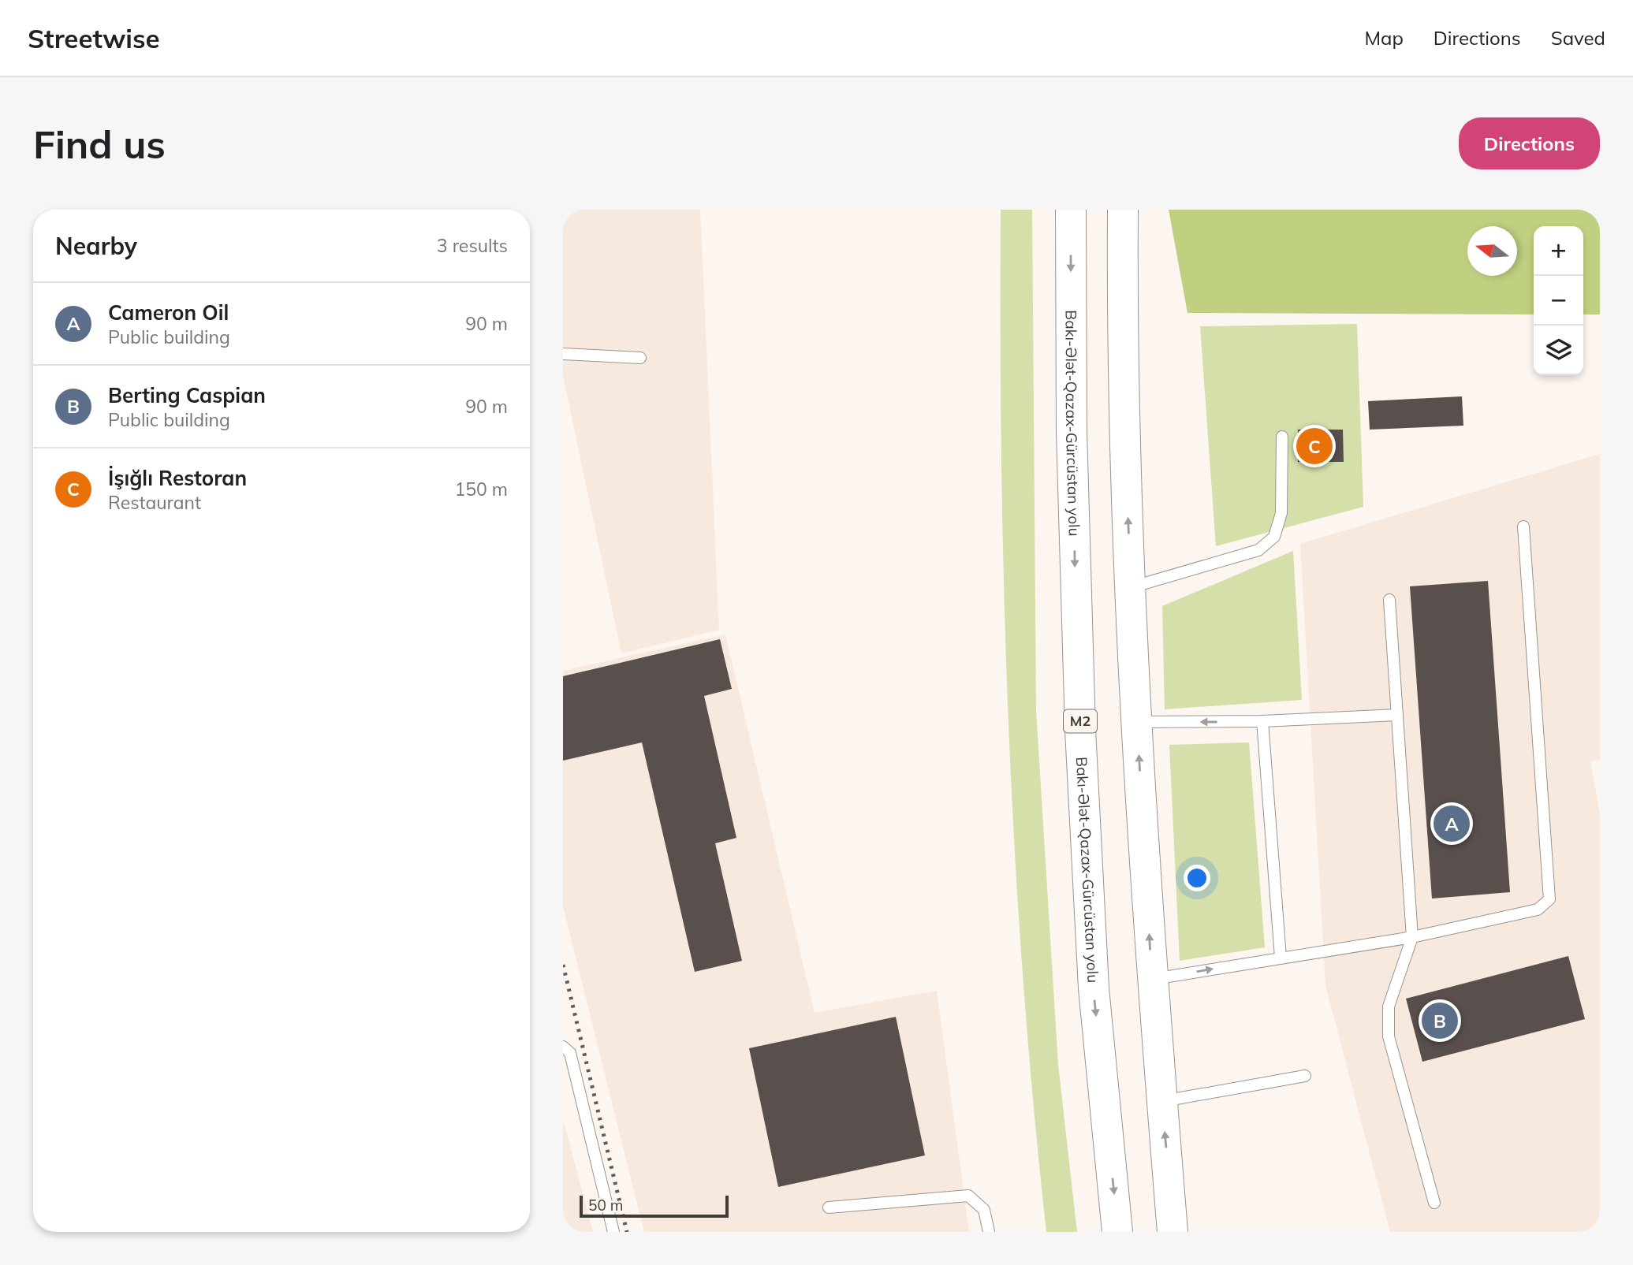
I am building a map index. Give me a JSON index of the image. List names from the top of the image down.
{
  "streets": {
    "highway": ["Bakı-Ələt-Qazax-Gürcüstan yolu", "M2"]
  },
  "scale_bar": "50 m",
  "north": "left",
  "page": {
    "header": "Streetwise",
    "nav": ["Map", "Directions", "Saved"],
    "buttons": "Directions",
    "title": "Find us",
    "heading": ["Nearby", "3 results"],
    "map_buttons": ["+", "−"],
    "list": [
      {
        "mark": "A",
        "name": "Cameron Oil",
        "note": "Public building",
        "value": "90 m"
      },
      {
        "mark": "B",
        "name": "Berting Caspian",
        "note": "Public building",
        "value": "90 m"
      },
      {
        "mark": "C",
        "name": "İşığlı Restoran",
        "note": "Restaurant",
        "value": "150 m"
      }
    ],
    "pins": ["C", "A", "B"],
    "scale": "50 m"
  }
}
